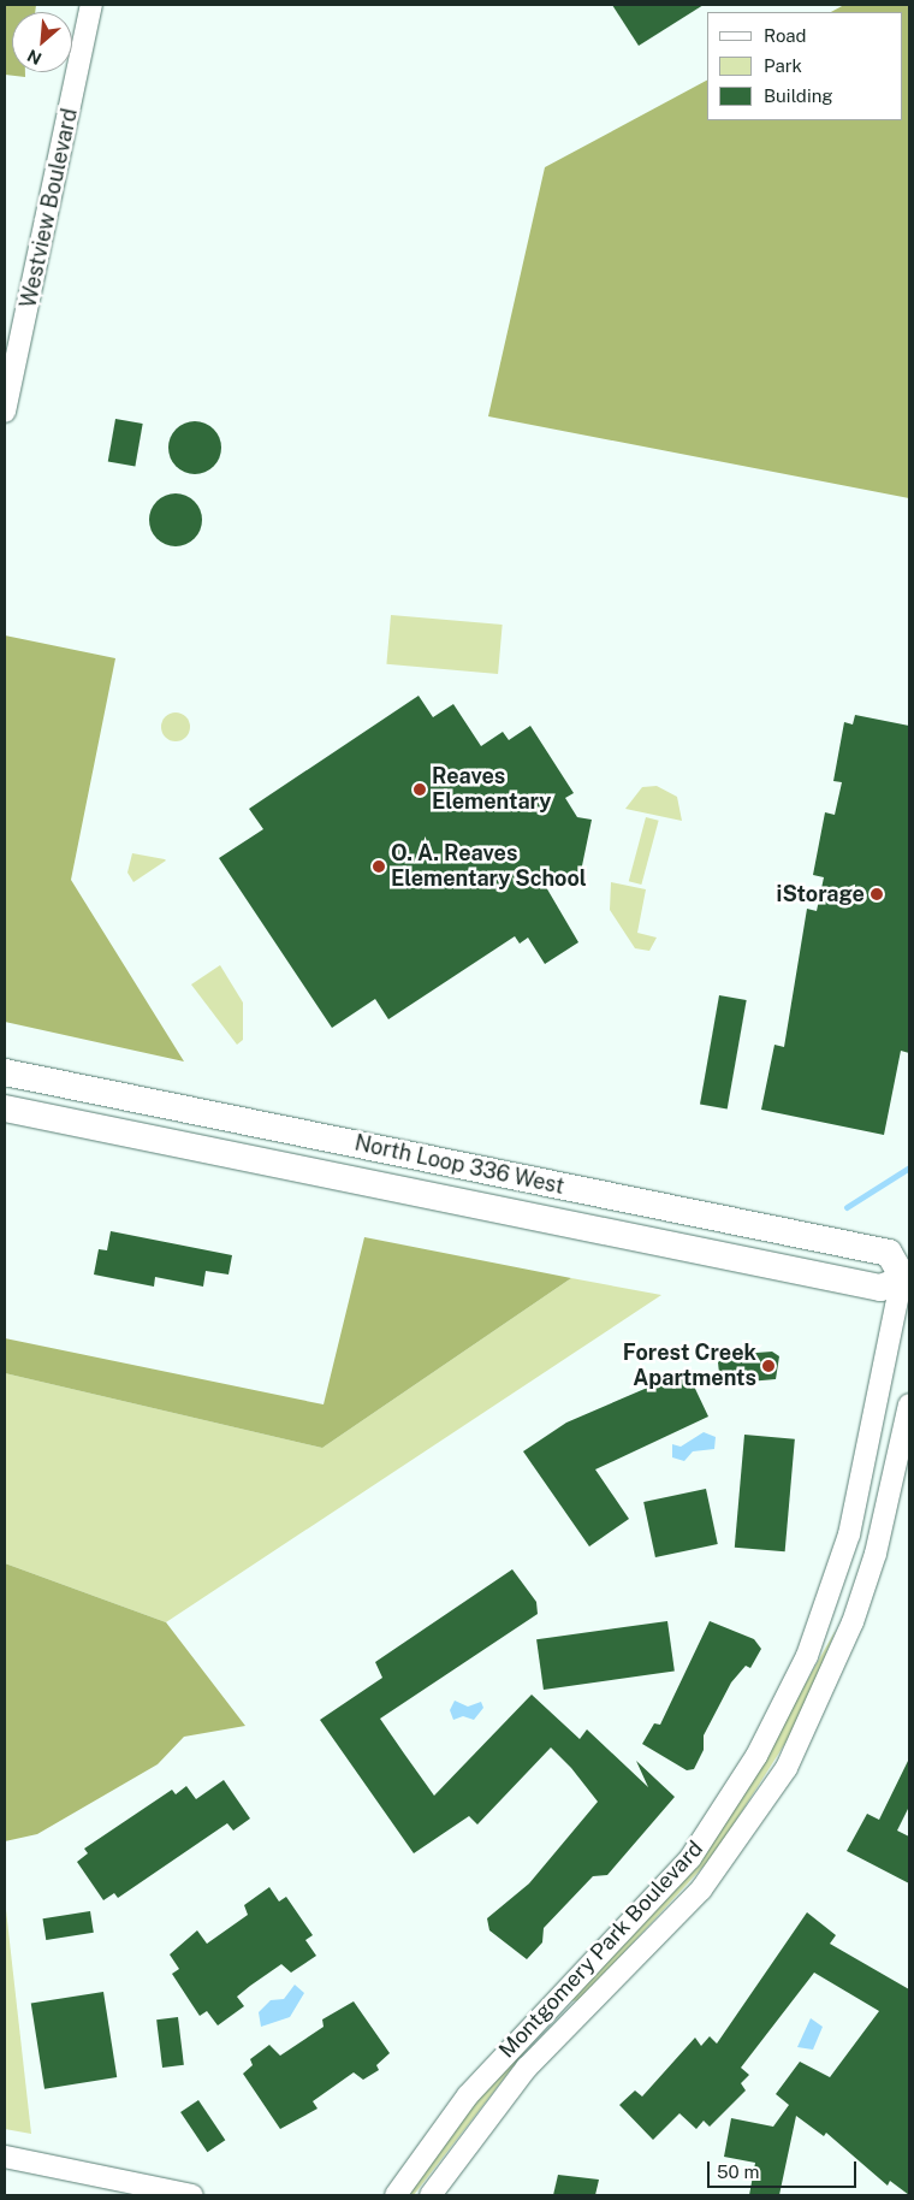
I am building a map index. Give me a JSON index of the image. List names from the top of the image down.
{
  "streets": {
    "main road": ["North Loop 336 West"],
    "street": ["Westview Boulevard", "Montgomery Park Boulevard"]
  },
  "crossings": [
    ["North Loop 336 West", "Montgomery Park Boulevard"]
  ],
  "places": [
    "Reaves Elementary",
    "O. A. Reaves Elementary School",
    "iStorage",
    "Forest Creek Apartments"
  ],
  "legend": ["Road", "Park", "Building"],
  "scale_bar": "50 m",
  "north": "bottom left"
}
